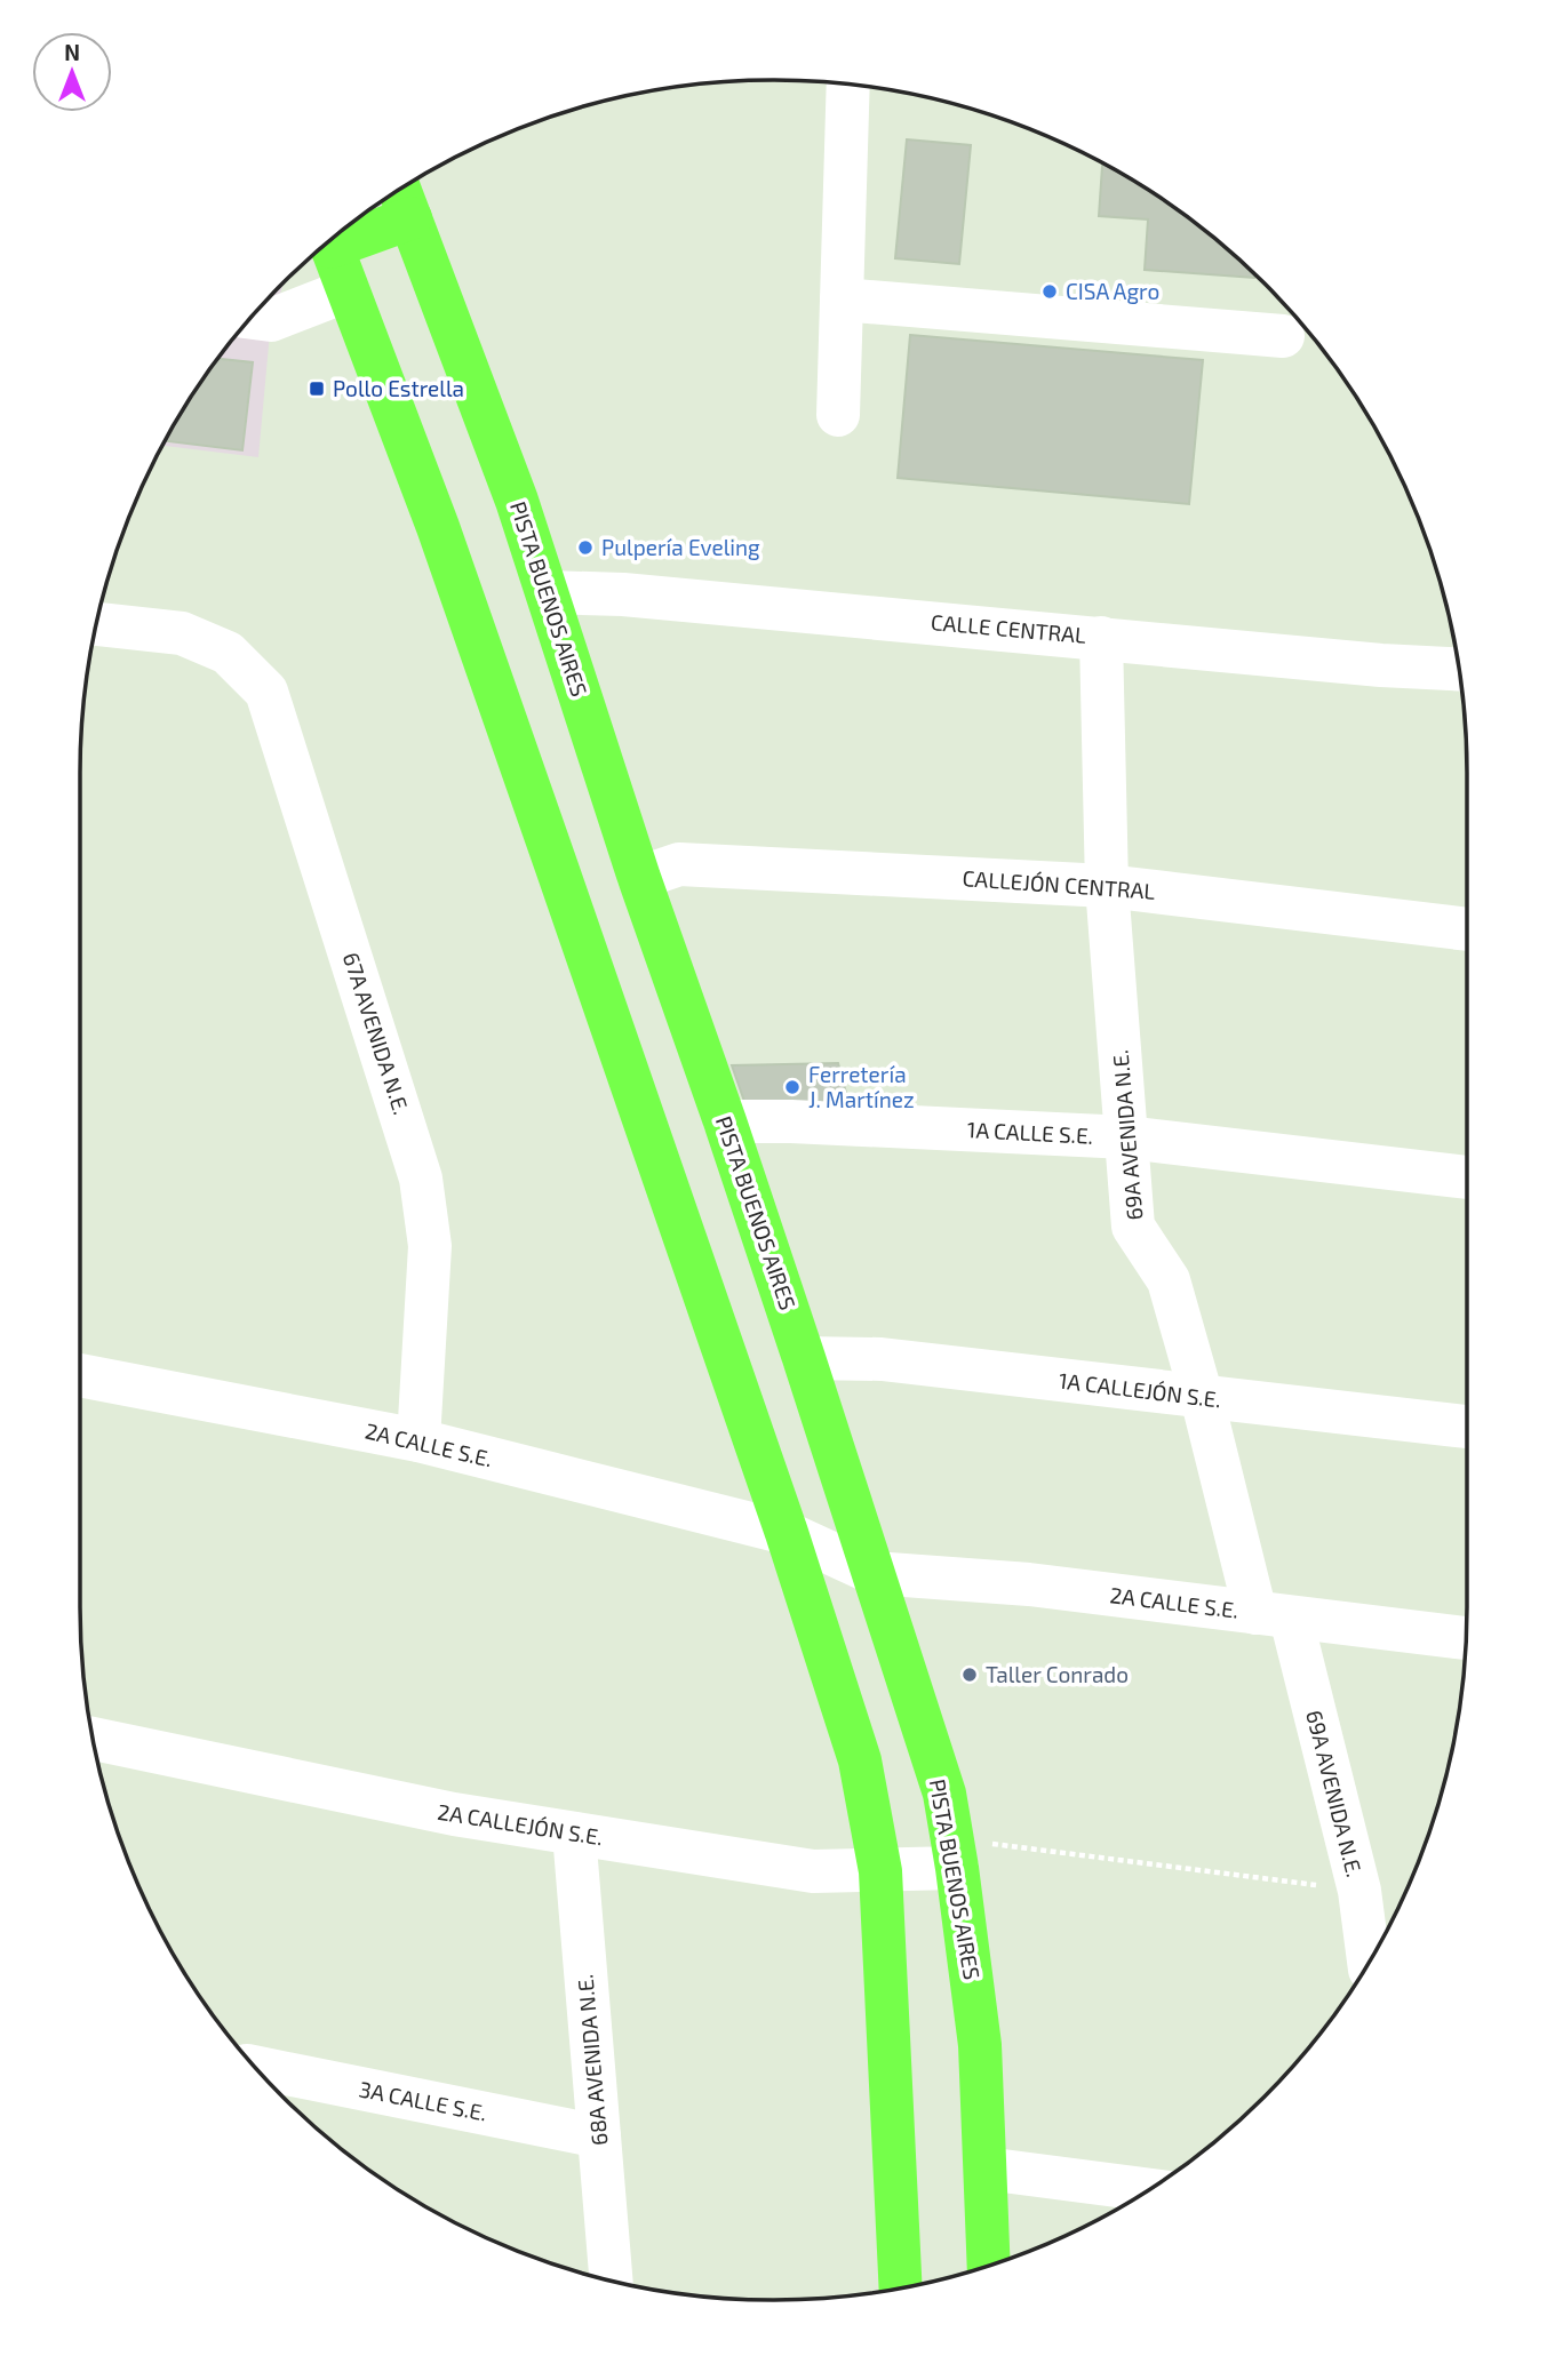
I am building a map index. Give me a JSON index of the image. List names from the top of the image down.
{
  "streets": {
    "main road": ["PISTA BUENOS AIRES"],
    "street": [
      "CALLE CENTRAL",
      "CALLEJÓN CENTRAL",
      "67A AVENIDA N.E.",
      "1A CALLE S.E.",
      "69A AVENIDA N.E.",
      "1A CALLEJÓN S.E.",
      "2A CALLE S.E.",
      "2A CALLEJÓN S.E.",
      "68A AVENIDA N.E.",
      "3A CALLE S.E."
    ]
  },
  "crossings": [
    ["PISTA BUENOS AIRES", "CALLE CENTRAL"],
    ["PISTA BUENOS AIRES", "CALLEJÓN CENTRAL"],
    ["PISTA BUENOS AIRES", "1A CALLE S.E."],
    ["PISTA BUENOS AIRES", "1A CALLEJÓN S.E."],
    ["PISTA BUENOS AIRES", "2A CALLE S.E."],
    ["PISTA BUENOS AIRES", "2A CALLEJÓN S.E."],
    ["CALLE CENTRAL", "69A AVENIDA N.E."],
    ["CALLEJÓN CENTRAL", "69A AVENIDA N.E."],
    ["67A AVENIDA N.E.", "2A CALLE S.E."],
    ["1A CALLE S.E.", "69A AVENIDA N.E."],
    ["69A AVENIDA N.E.", "1A CALLEJÓN S.E."],
    ["69A AVENIDA N.E.", "2A CALLE S.E."],
    ["2A CALLEJÓN S.E.", "68A AVENIDA N.E."],
    ["68A AVENIDA N.E.", "3A CALLE S.E."]
  ],
  "places": {
    "other": [
      "CISA Agro",
      "Pulpería Eveling",
      "Ferretería J. Martínez",
      "Taller Conrado"
    ],
    "transit": ["Pollo Estrella"]
  },
  "north": "top"
}
